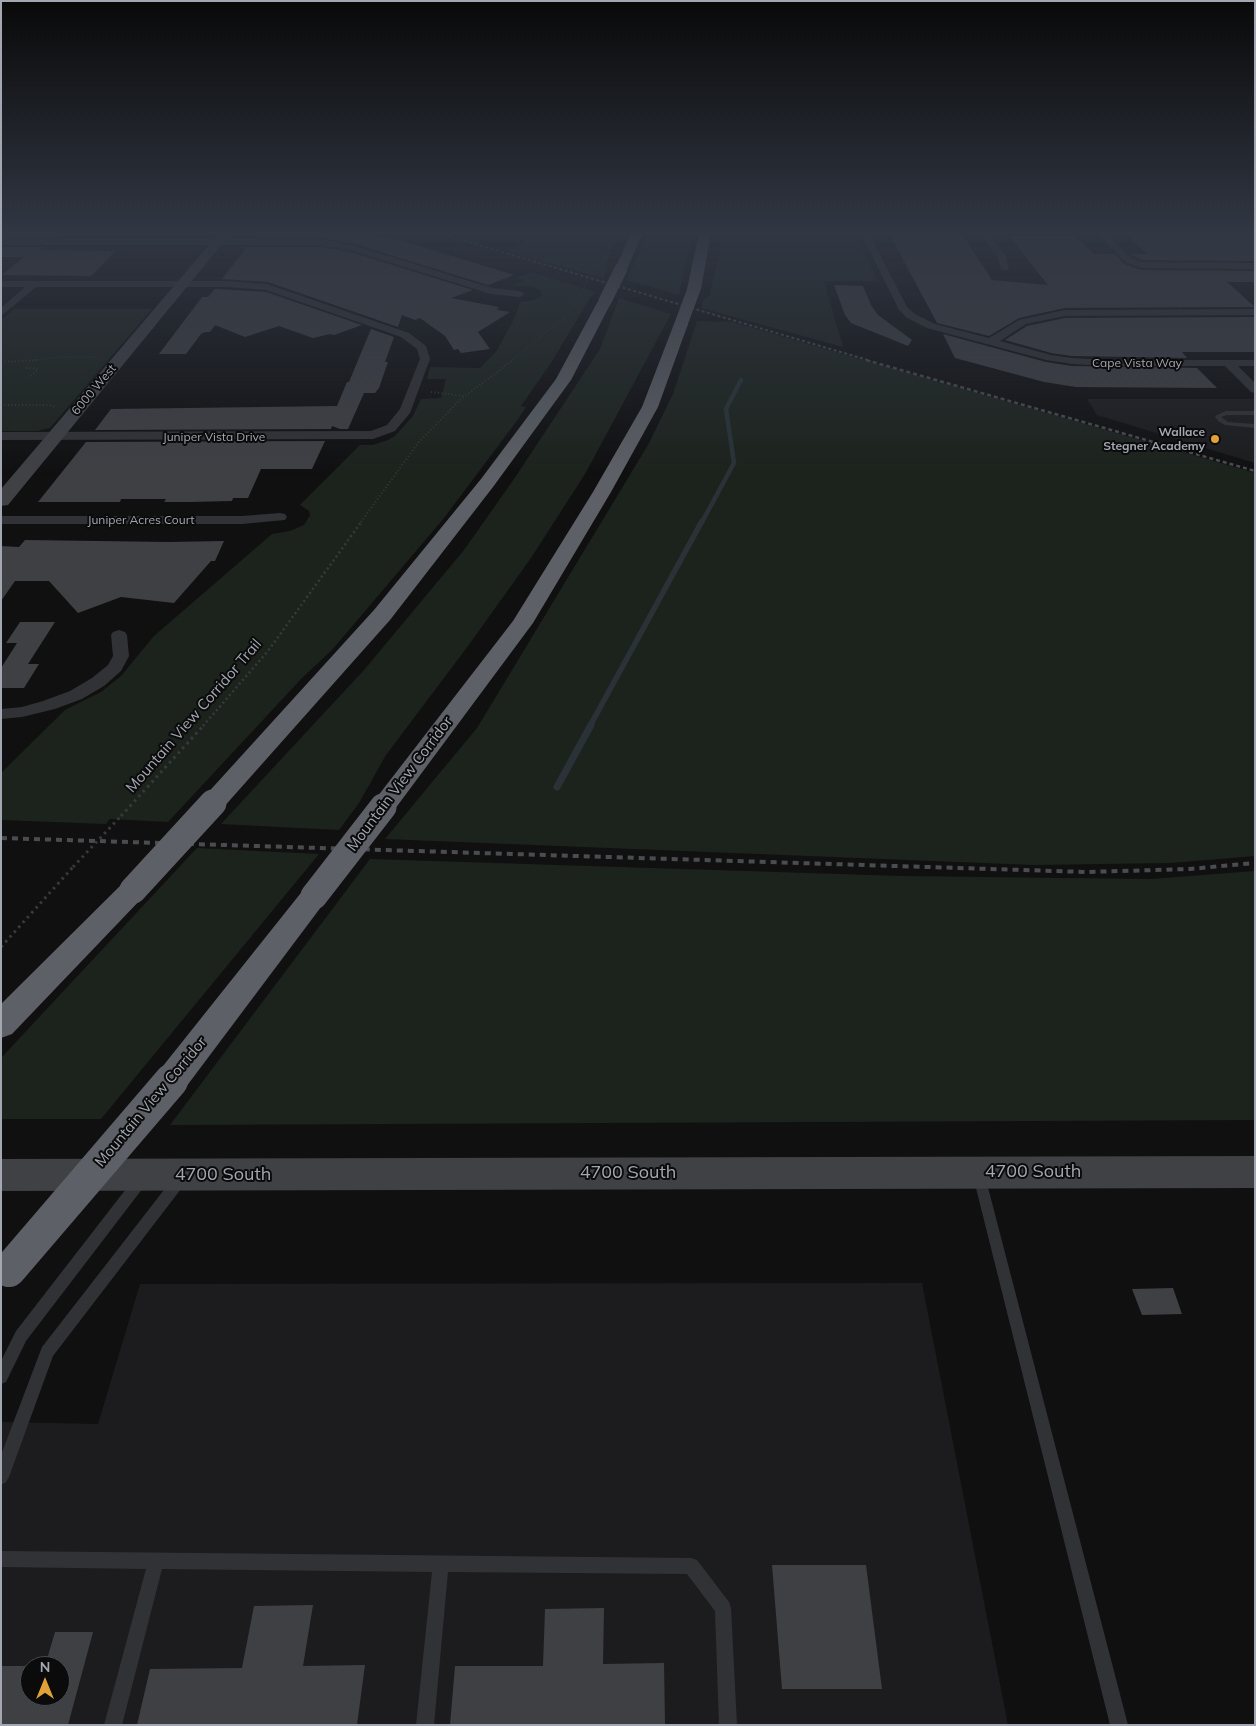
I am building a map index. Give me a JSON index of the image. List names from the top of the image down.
{
  "streets": {
    "highway": ["Mountain View Corridor"],
    "street": [
      "Cape Vista Way",
      "6000 West",
      "Juniper Vista Drive",
      "Juniper Acres Court",
      "4700 South"
    ],
    "path": ["Mountain View Corridor Trail"]
  },
  "crossings": [
    ["6000 West", "Juniper Vista Drive"]
  ],
  "places": ["Wallace Stegner Academy"],
  "north": "top"
}
